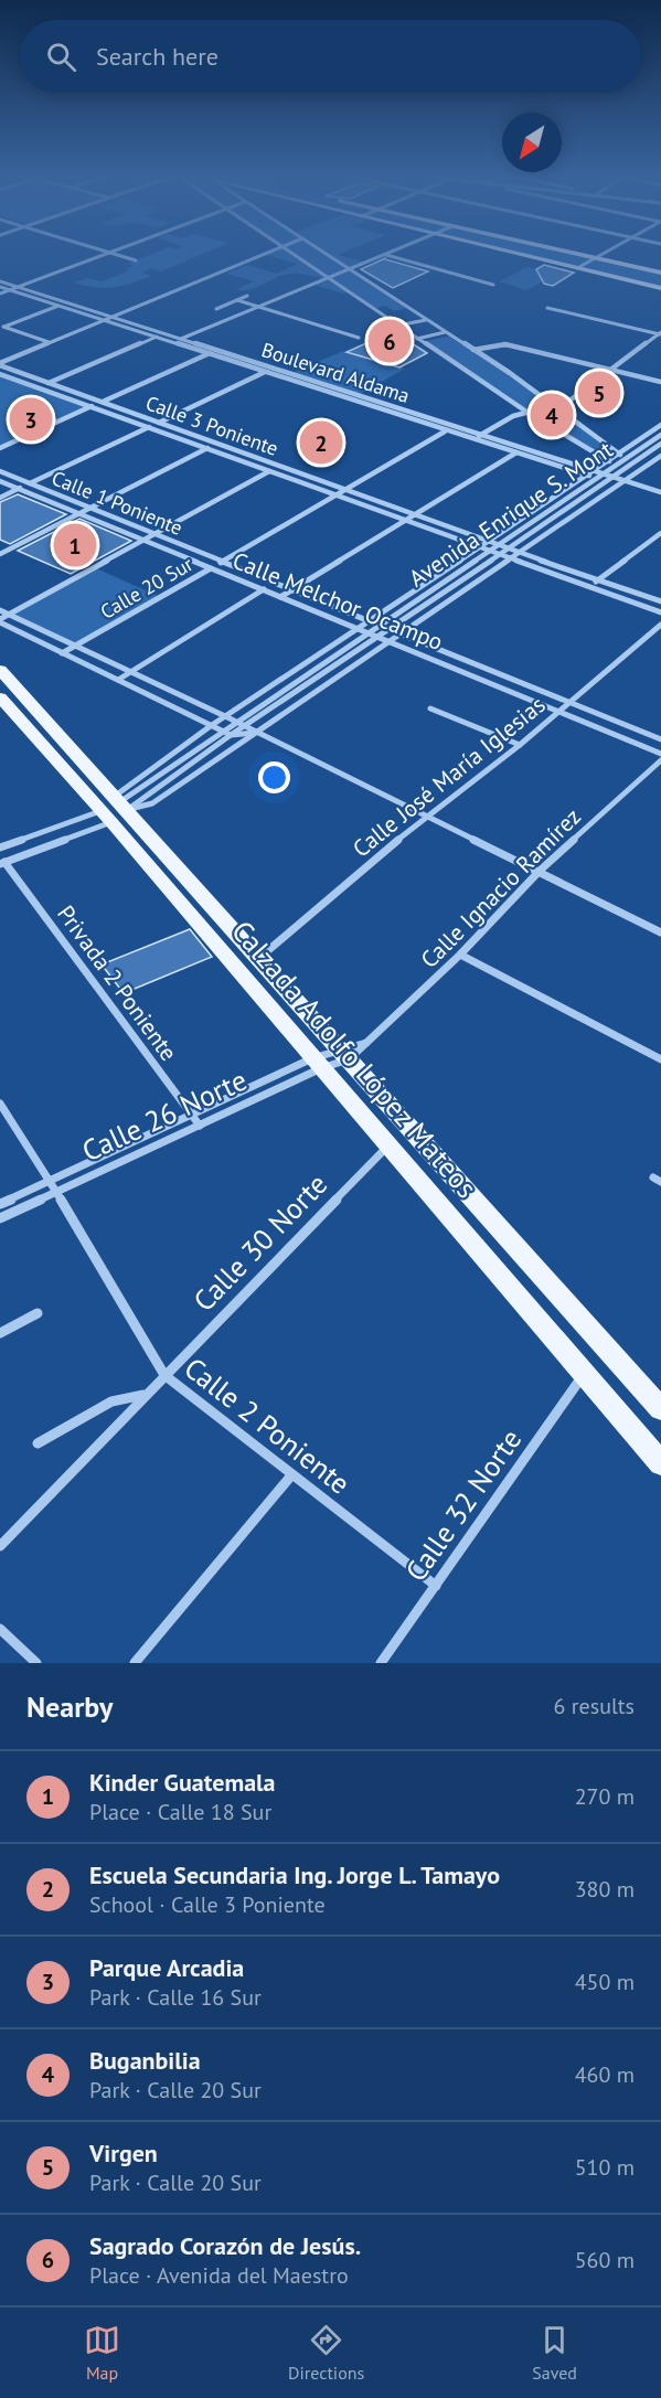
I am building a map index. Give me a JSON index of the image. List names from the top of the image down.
{
  "streets": {
    "main road": ["Calzada Adolfo López Mateos"],
    "street": [
      "Boulevard Aldama",
      "Calle 3 Poniente",
      "Calle 1 Poniente",
      "Avenida Enrique S. Mont",
      "Calle 20 Sur",
      "Calle Melchor Ocampo",
      "Calle José María Iglesias",
      "Calle Ignacio Ramírez",
      "Privada 2 Poniente",
      "Calle 26 Norte",
      "Calle 30 Norte",
      "Calle 2 Poniente",
      "Calle 32 Norte"
    ]
  },
  "crossings": [
    ["Boulevard Aldama", "Avenida Enrique S. Mont"],
    ["Boulevard Aldama", "Calle 20 Sur"],
    ["Calle 3 Poniente", "Avenida Enrique S. Mont"],
    ["Calle 3 Poniente", "Calle 20 Sur"],
    ["Calle 1 Poniente", "Calle 20 Sur"],
    ["Calle 1 Poniente", "Calle Melchor Ocampo"],
    ["Avenida Enrique S. Mont", "Calle Melchor Ocampo"],
    ["Avenida Enrique S. Mont", "Calzada Adolfo López Mateos"],
    ["Calle 20 Sur", "Calle Melchor Ocampo"],
    ["Calle Melchor Ocampo", "Calle José María Iglesias"],
    ["Calle José María Iglesias", "Calzada Adolfo López Mateos"],
    ["Calle Ignacio Ramírez", "Calzada Adolfo López Mateos"],
    ["Calle Ignacio Ramírez", "Calle 26 Norte"],
    ["Privada 2 Poniente", "Calle 26 Norte"],
    ["Calzada Adolfo López Mateos", "Calle 26 Norte"],
    ["Calzada Adolfo López Mateos", "Calle 30 Norte"],
    ["Calzada Adolfo López Mateos", "Calle 32 Norte"],
    ["Calle 26 Norte", "Calle 2 Poniente"],
    ["Calle 30 Norte", "Calle 2 Poniente"],
    ["Calle 2 Poniente", "Calle 32 Norte"]
  ],
  "north": "bottom left",
  "page": {
    "search": "Search here",
    "pins": [
      "6",
      "5",
      "4",
      "3",
      "2",
      "1"
    ],
    "heading": ["Nearby", "6 results"],
    "list": [
      {
        "mark": "1",
        "name": "Kinder Guatemala",
        "note": "Place · Calle 18 Sur",
        "value": "270 m"
      },
      {
        "mark": "2",
        "name": "Escuela Secundaria Ing. Jorge L. Tamayo",
        "note": "School · Calle 3 Poniente",
        "value": "380 m"
      },
      {
        "mark": "3",
        "name": "Parque Arcadia",
        "note": "Park · Calle 16 Sur",
        "value": "450 m"
      },
      {
        "mark": "4",
        "name": "Buganbilia",
        "note": "Park · Calle 20 Sur",
        "value": "460 m"
      },
      {
        "mark": "5",
        "name": "Virgen",
        "note": "Park · Calle 20 Sur",
        "value": "510 m"
      },
      {
        "mark": "6",
        "name": "Sagrado Corazón de Jesús.",
        "note": "Place · Avenida del Maestro",
        "value": "560 m"
      }
    ],
    "nav": ["Map", "Directions", "Saved"]
  }
}
